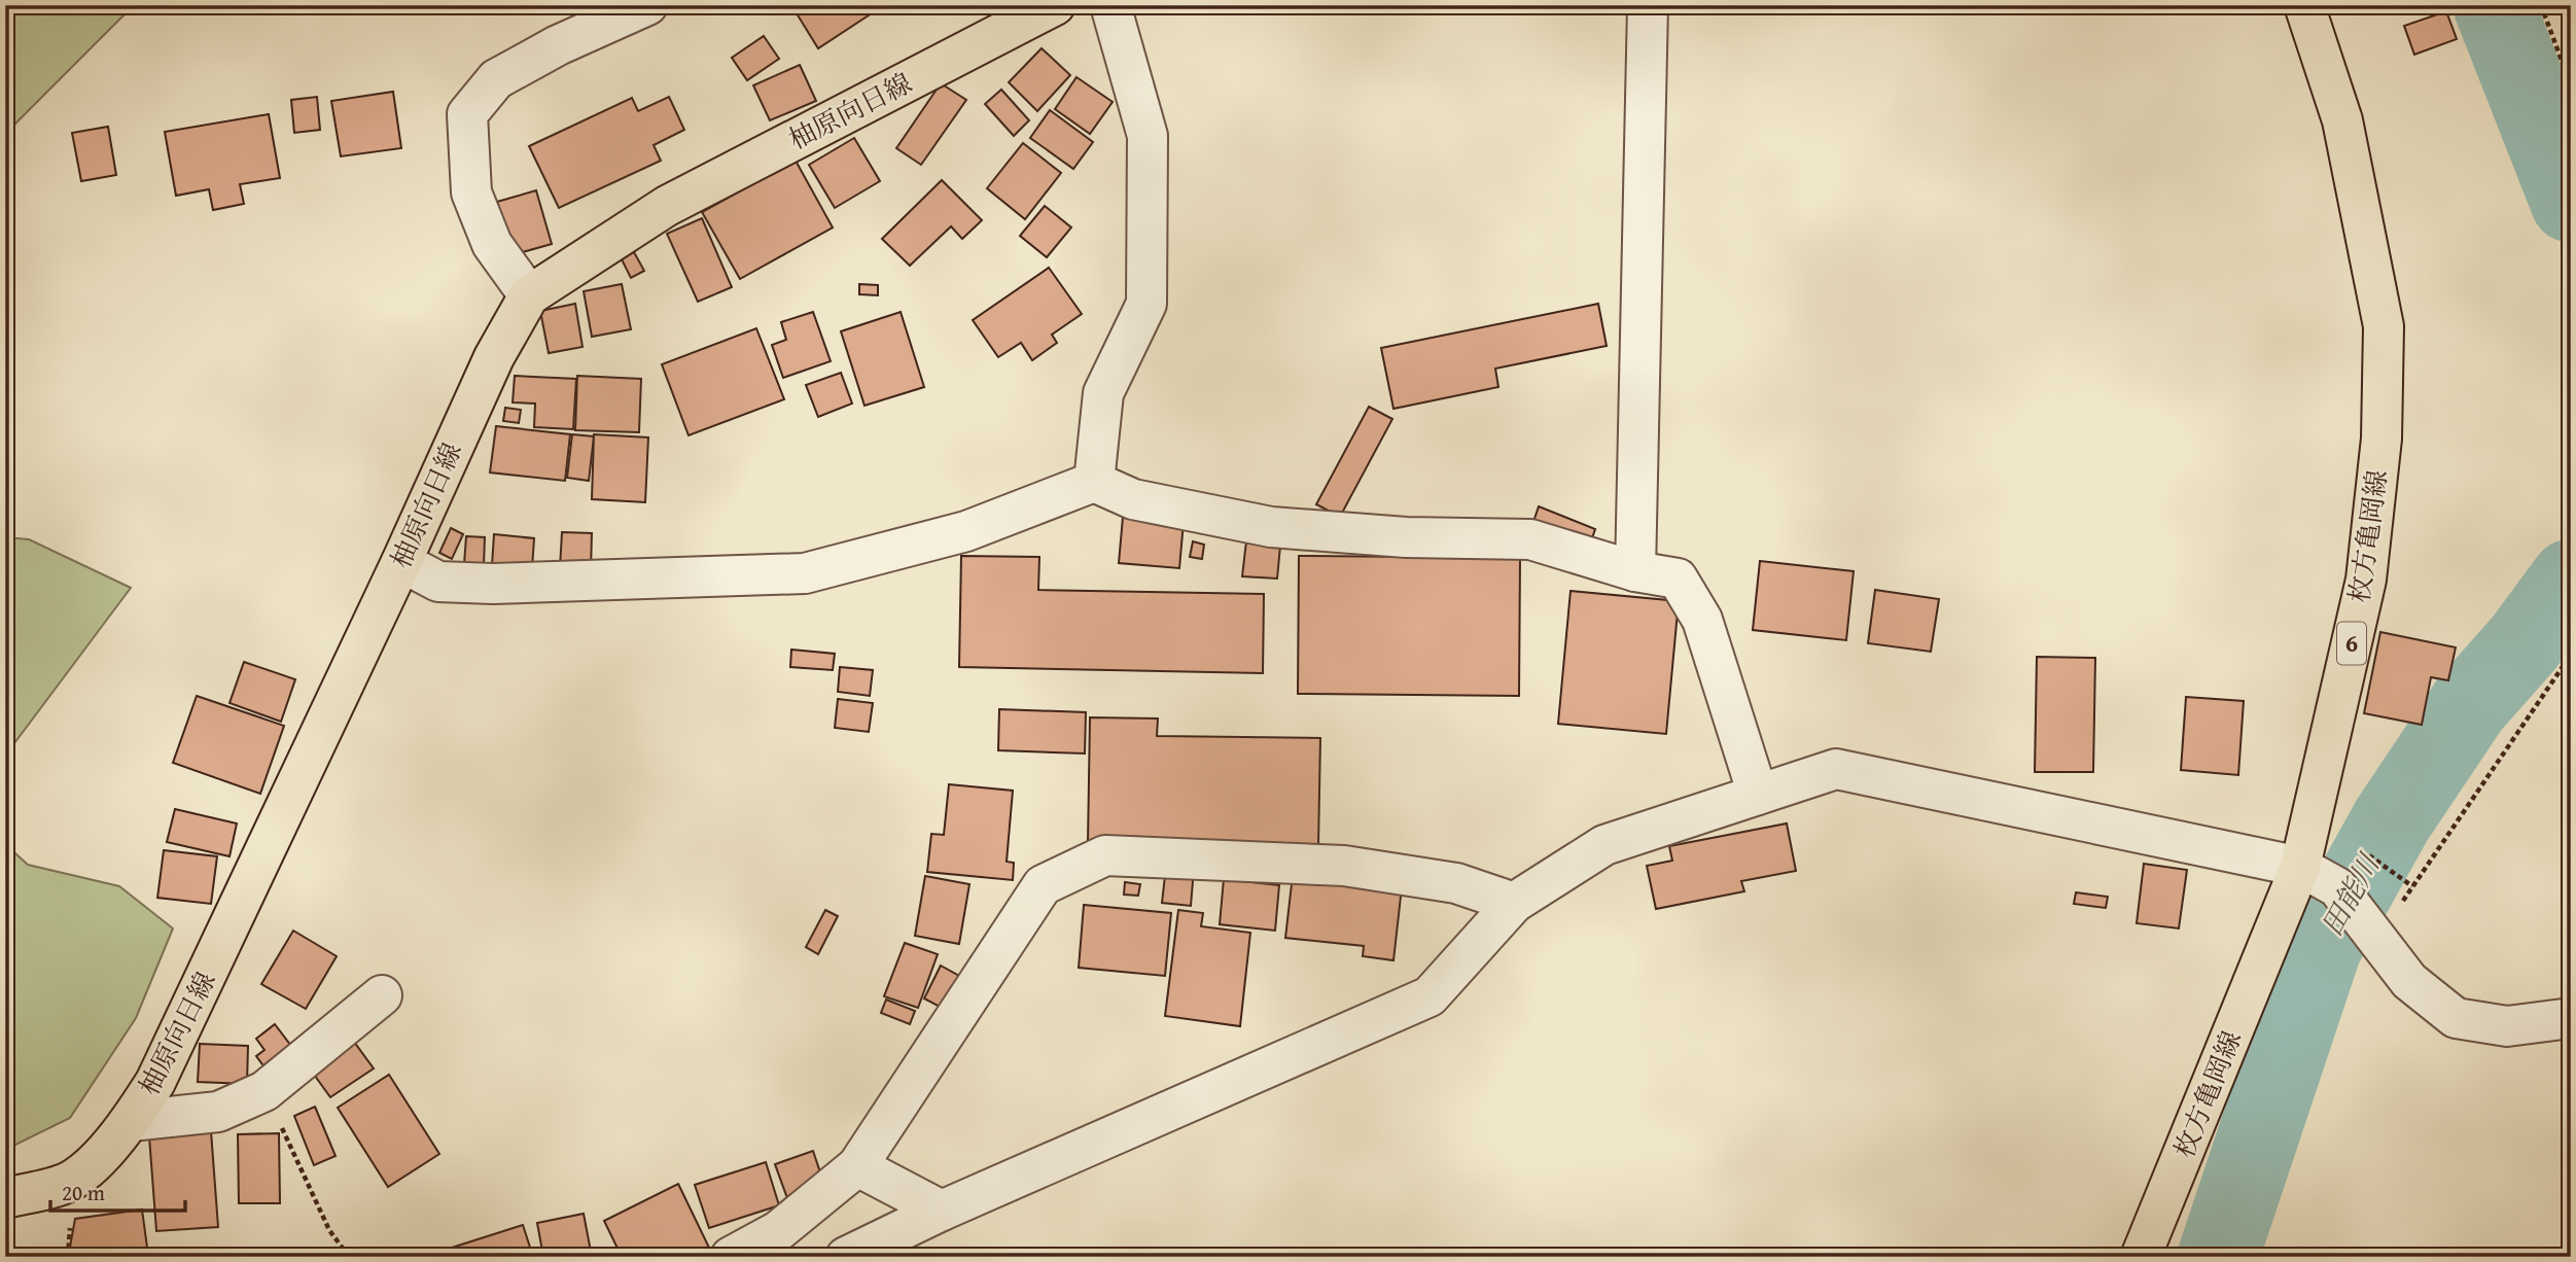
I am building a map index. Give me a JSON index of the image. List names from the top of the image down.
{
  "streets": {
    "main road": ["柚原向日線", "枚方亀岡線", "6"]
  },
  "water": ["田能川"],
  "scale_bar": "20 m"
}
